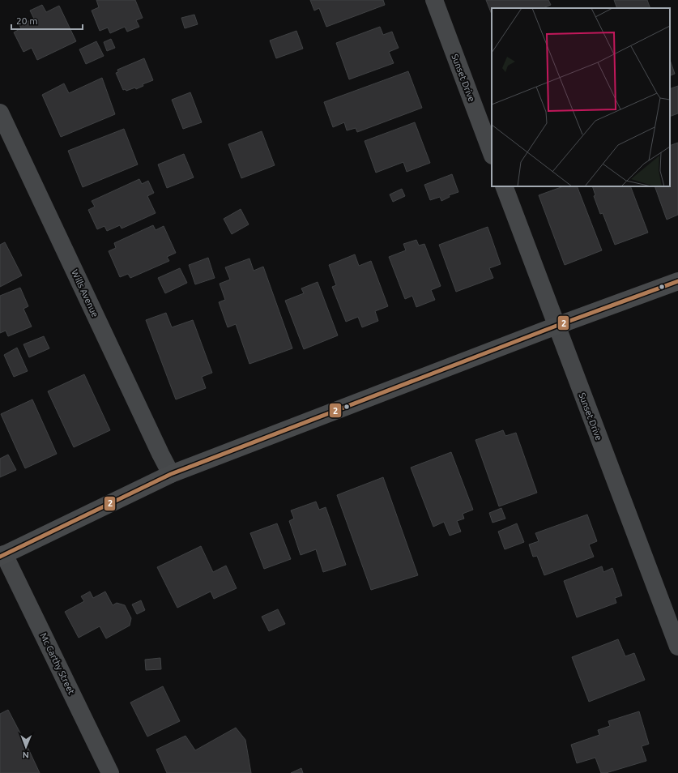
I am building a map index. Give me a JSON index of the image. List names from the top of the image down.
{
  "streets": {
    "street": ["Sunset Drive", "Wills Avenue", "Mc Carthy Street"]
  },
  "lines": ["transit line 2"],
  "scale_bar": "20 m",
  "north": "bottom"
}
